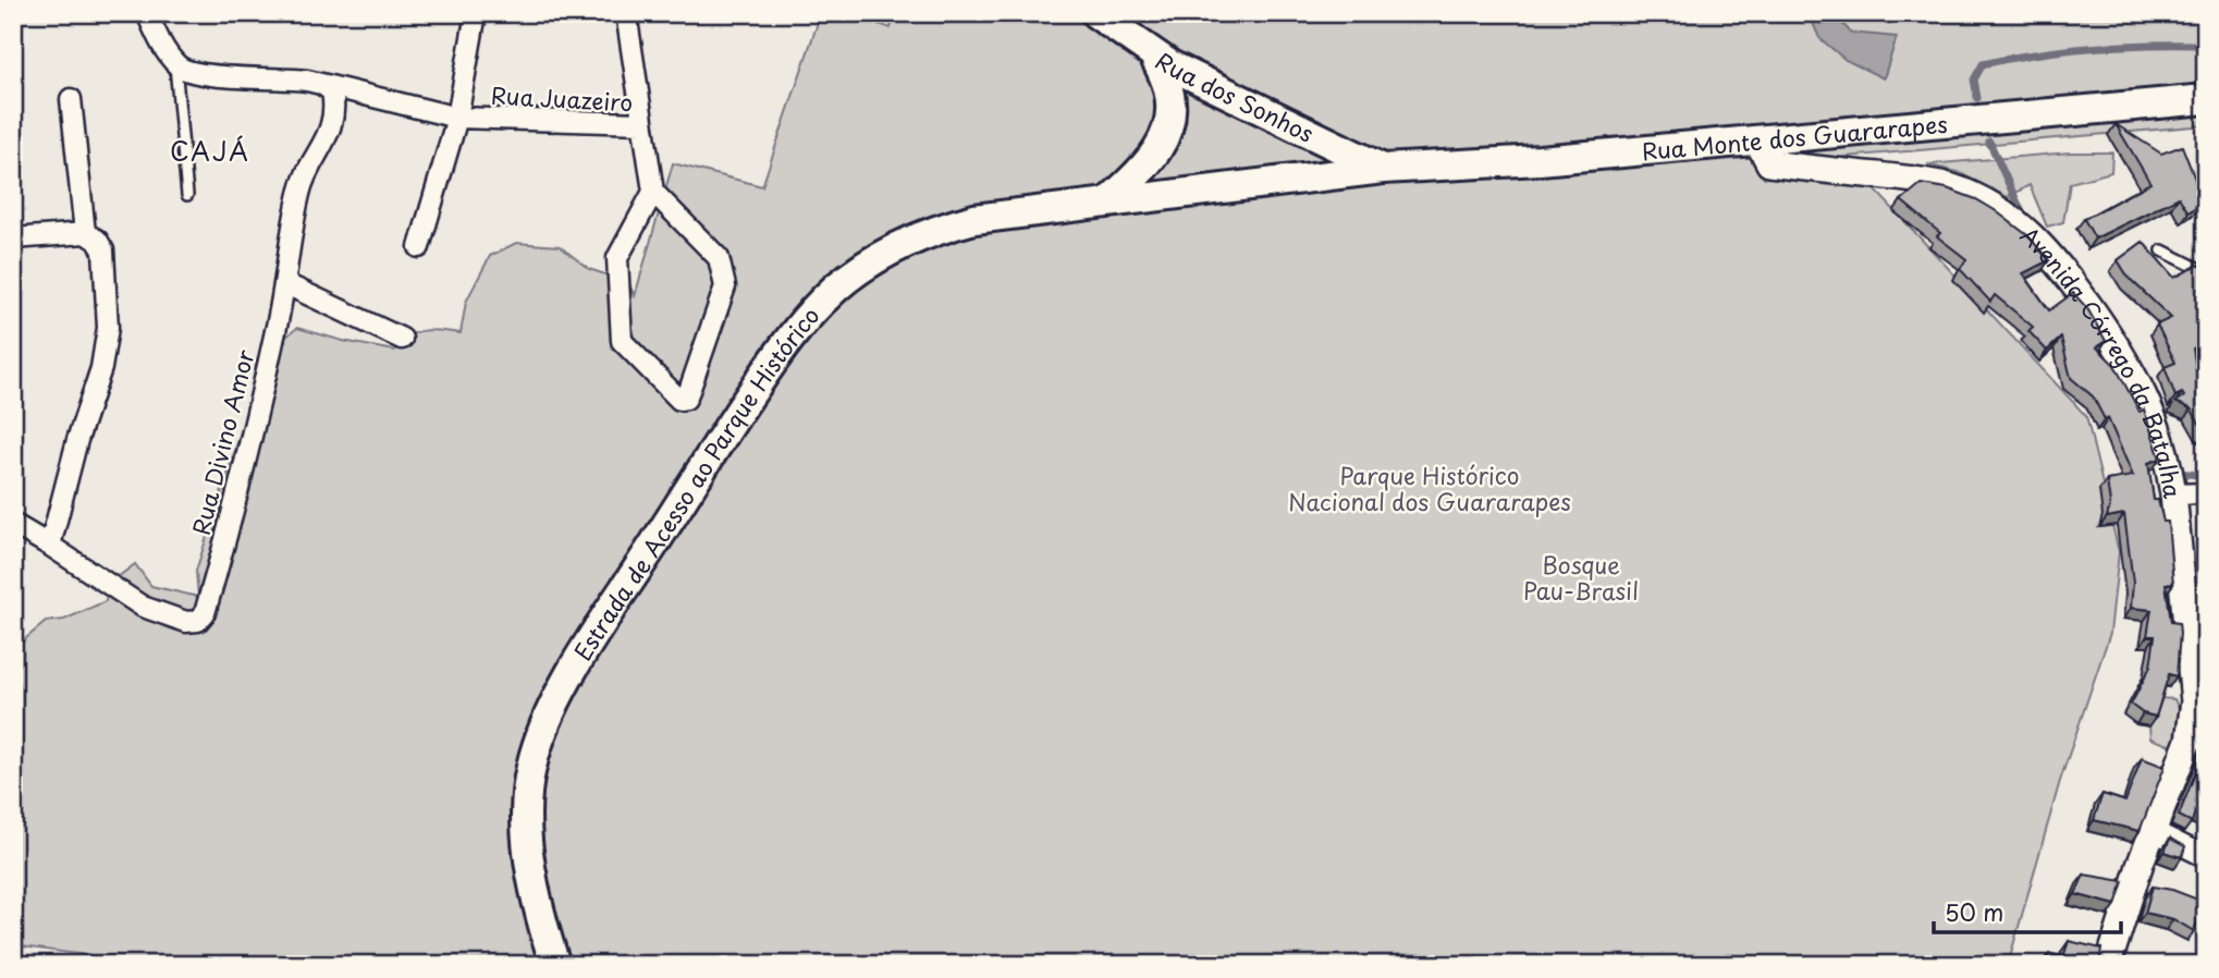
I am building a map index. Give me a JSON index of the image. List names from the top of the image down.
{
  "streets": {
    "main road": ["Rua dos Sonhos", "Rua Monte dos Guararapes", "Estrada de Acesso ao Parque Histórico"],
    "street": ["Rua Juazeiro", "Avenida Córrego da Batalha", "Rua Divino Amor"]
  },
  "crossings": [
    ["Rua dos Sonhos", "Rua Monte dos Guararapes"],
    ["Rua dos Sonhos", "Estrada de Acesso ao Parque Histórico"],
    ["Rua Monte dos Guararapes", "Avenida Córrego da Batalha"],
    ["Rua Monte dos Guararapes", "Estrada de Acesso ao Parque Histórico"]
  ],
  "districts": ["CAJÁ"],
  "parks": ["Parque Histórico Nacional dos Guararapes", "Bosque Pau-Brasil"],
  "scale_bar": "50 m"
}
